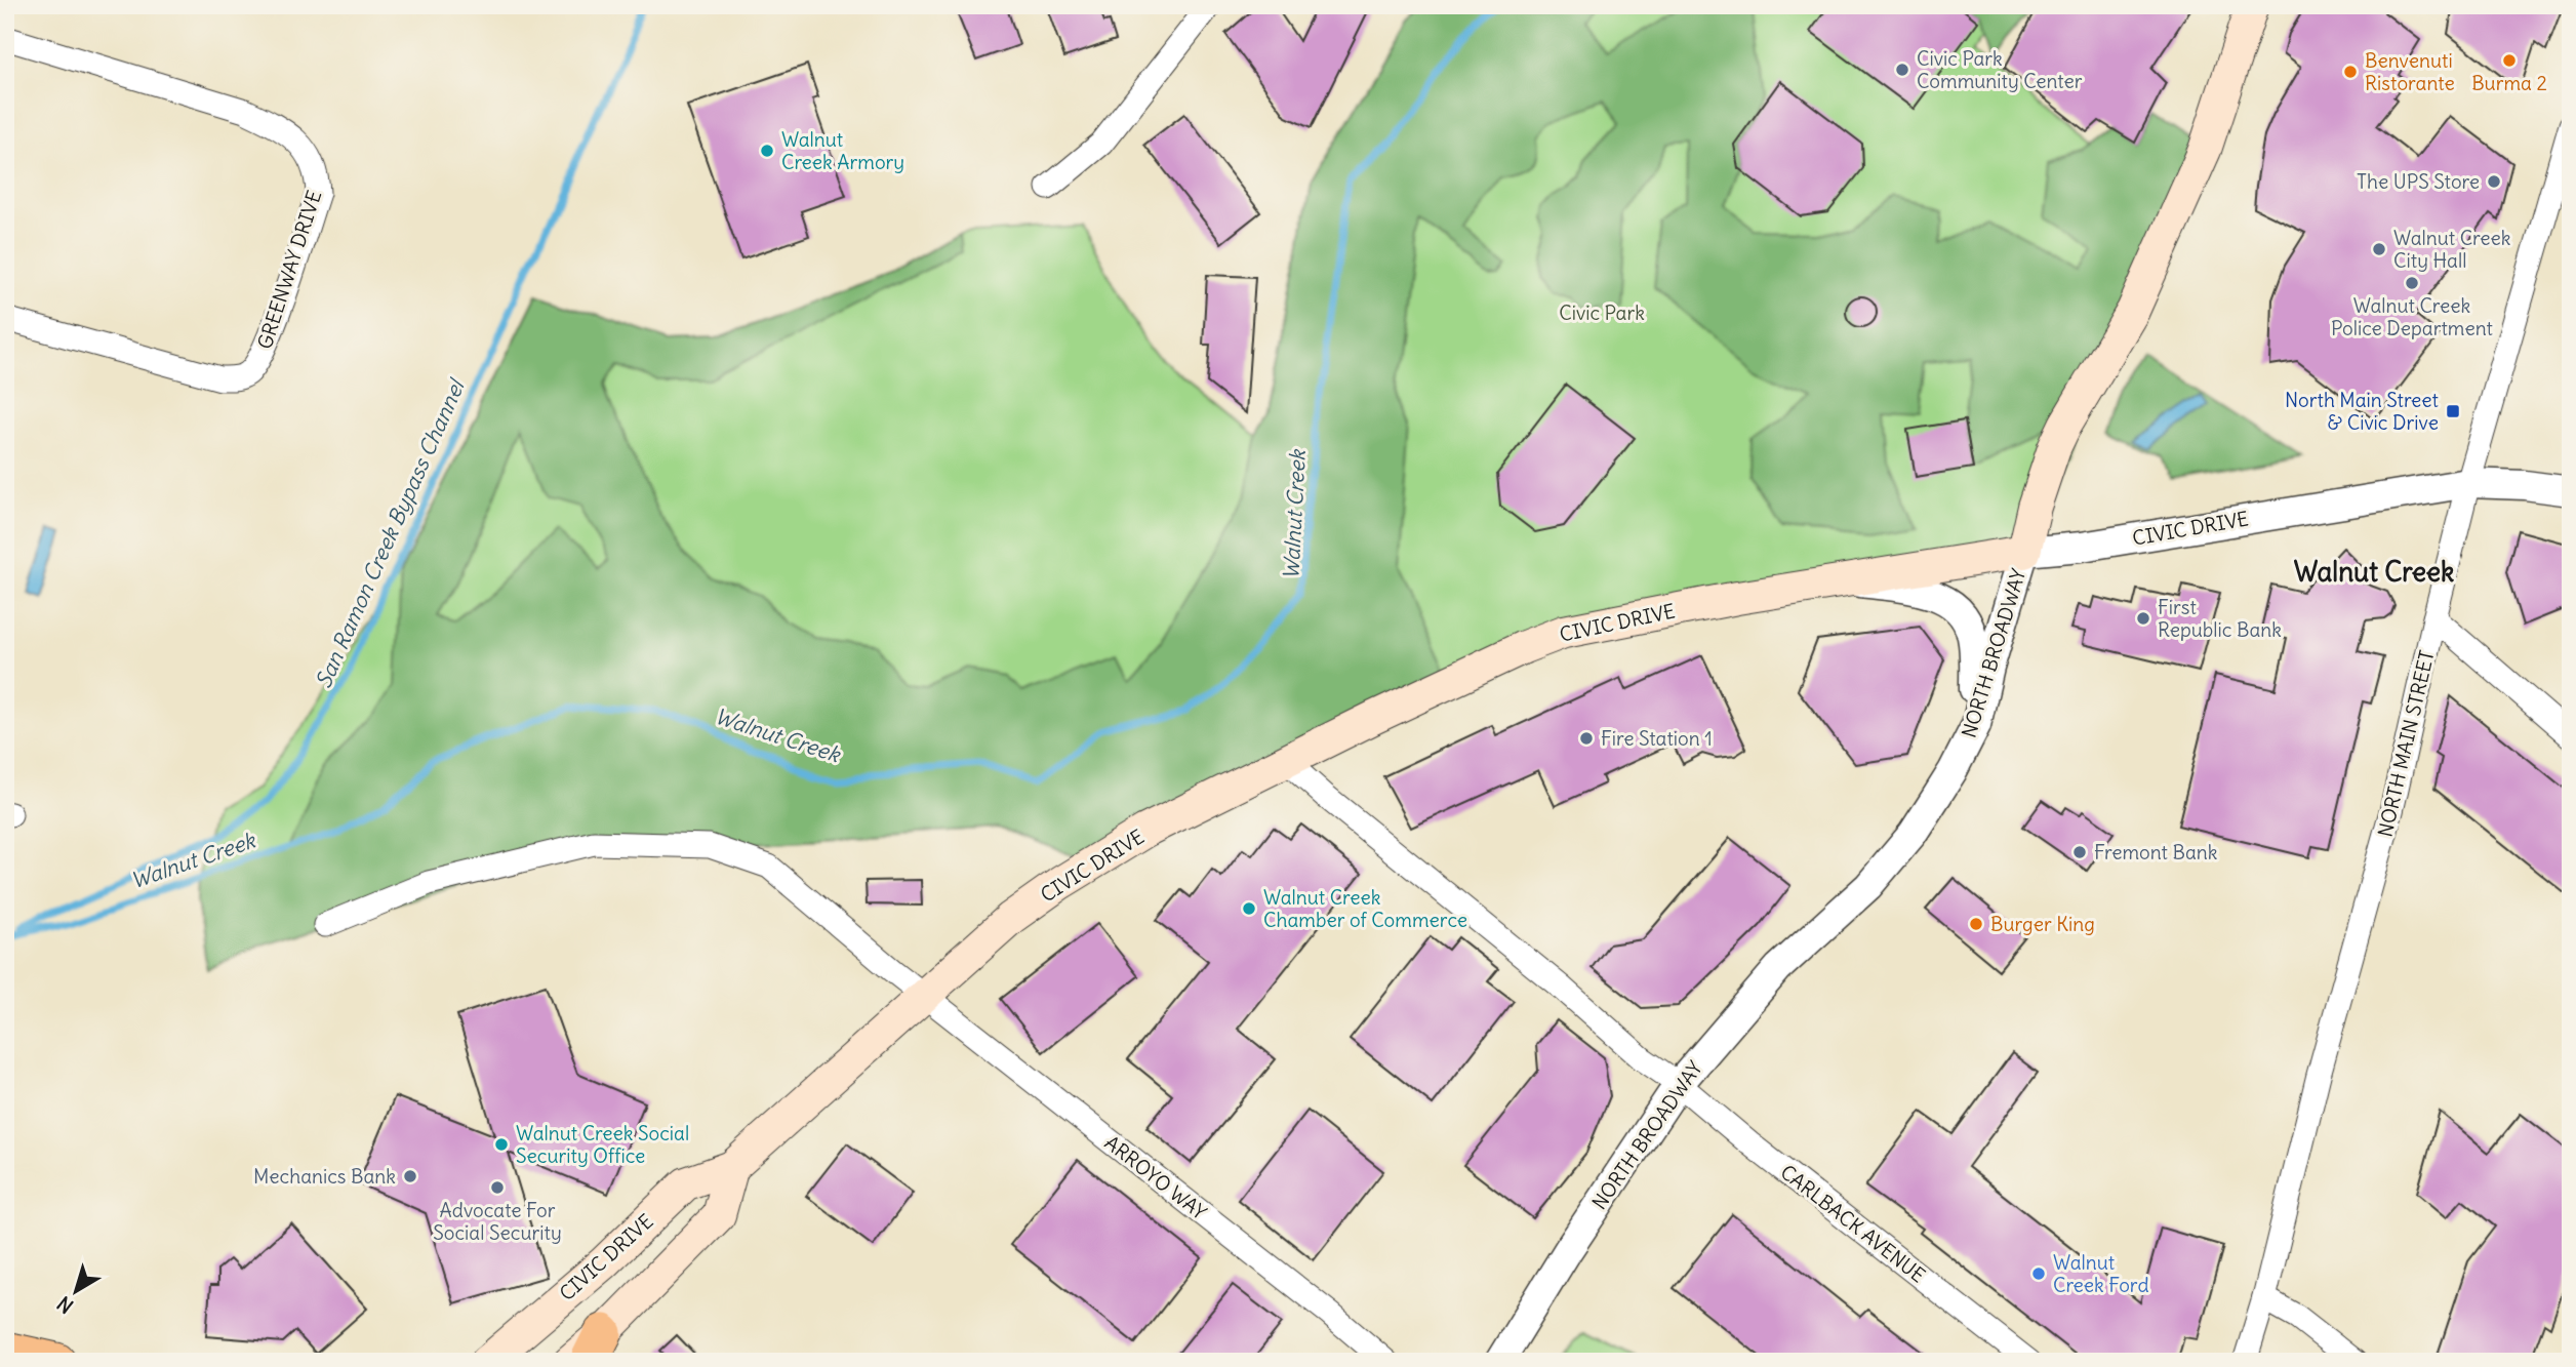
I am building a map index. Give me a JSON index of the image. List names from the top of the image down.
{
  "streets": {
    "main road": ["CIVIC DRIVE", "NORTH BROADWAY"],
    "street": [
      "GREENWAY DRIVE",
      "NORTH MAIN STREET",
      "ARROYO WAY",
      "CARLBACK AVENUE"
    ]
  },
  "crossings": [
    ["CIVIC DRIVE", "NORTH BROADWAY"],
    ["CIVIC DRIVE", "NORTH MAIN STREET"],
    ["CIVIC DRIVE", "ARROYO WAY"],
    ["CIVIC DRIVE", "CARLBACK AVENUE"],
    ["NORTH BROADWAY", "CARLBACK AVENUE"]
  ],
  "districts": ["Walnut Creek"],
  "water": ["Walnut Creek", "San Ramon Creek Bypass Channel"],
  "parks": ["Civic Park"],
  "places": {
    "other": [
      "Burma 2",
      "Civic Park Community Center",
      "Benvenuti Ristorante",
      "Walnut Creek Armory",
      "The UPS Store",
      "Walnut Creek City Hall",
      "Walnut Creek Police Department",
      "First Republic Bank",
      "Fire Station 1",
      "Fremont Bank",
      "Walnut Creek Chamber of Commerce",
      "Burger King",
      "Walnut Creek Social Security Office",
      "Mechanics Bank",
      "Advocate For Social Security",
      "Walnut Creek Ford"
    ],
    "transit": ["North Main Street & Civic Drive"]
  },
  "north": "bottom left"
}
